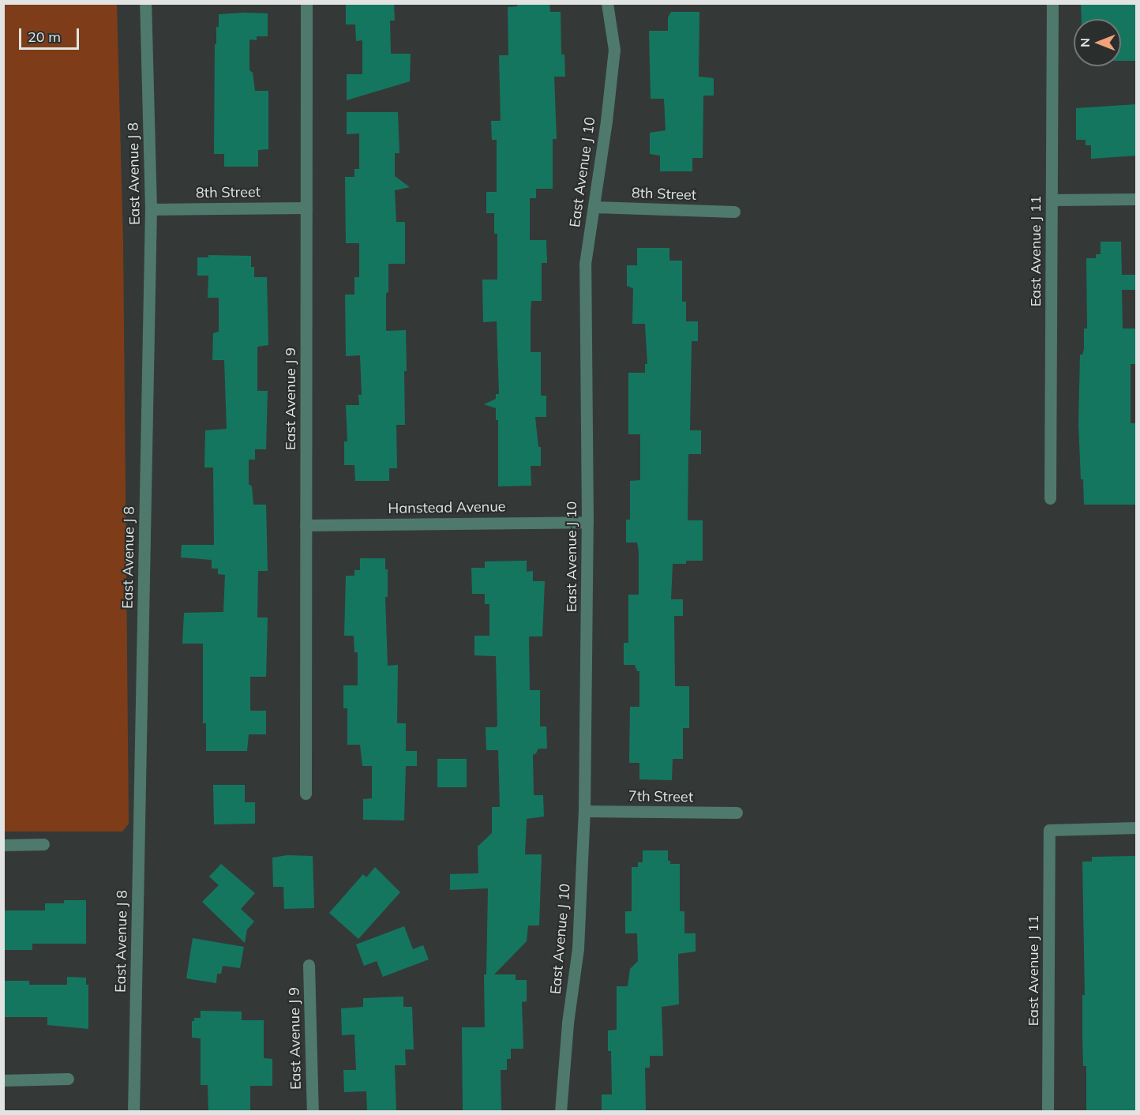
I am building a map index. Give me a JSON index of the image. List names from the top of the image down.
{
  "streets": {
    "street": [
      "East Avenue J 10",
      "East Avenue J 8",
      "8th Street",
      "East Avenue J 11",
      "East Avenue J 9",
      "Hanstead Avenue",
      "7th Street"
    ]
  },
  "crossings": [
    ["East Avenue J 10", "8th Street"],
    ["East Avenue J 10", "Hanstead Avenue"],
    ["East Avenue J 10", "7th Street"],
    ["East Avenue J 8", "8th Street"],
    ["8th Street", "East Avenue J 9"],
    ["East Avenue J 9", "Hanstead Avenue"]
  ],
  "scale_bar": "20 m",
  "north": "left"
}
